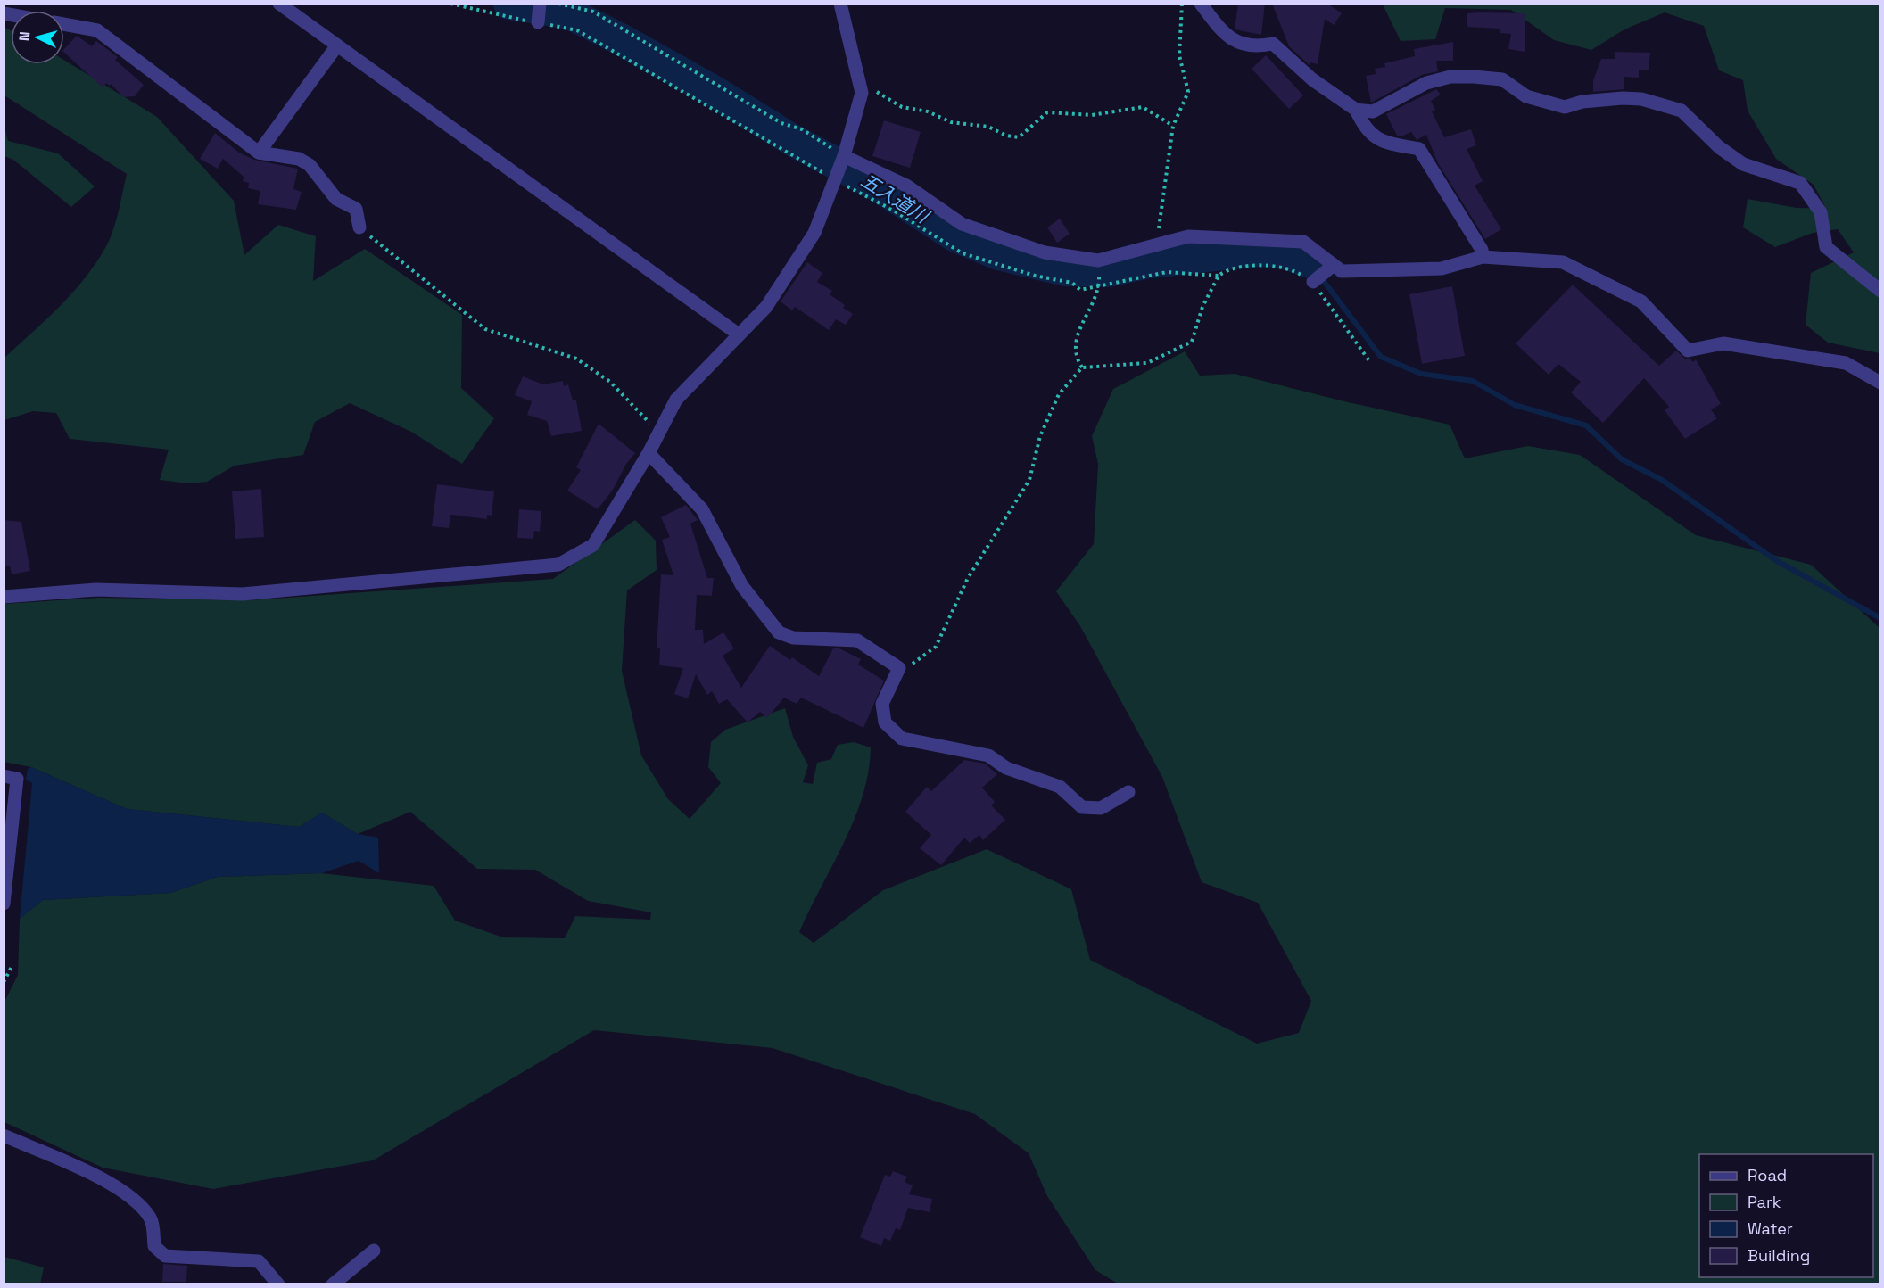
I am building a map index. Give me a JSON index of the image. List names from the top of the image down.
{
  "water": ["五入道川"],
  "legend": [
    "Road",
    "Park",
    "Water",
    "Building"
  ],
  "north": "left"
}
